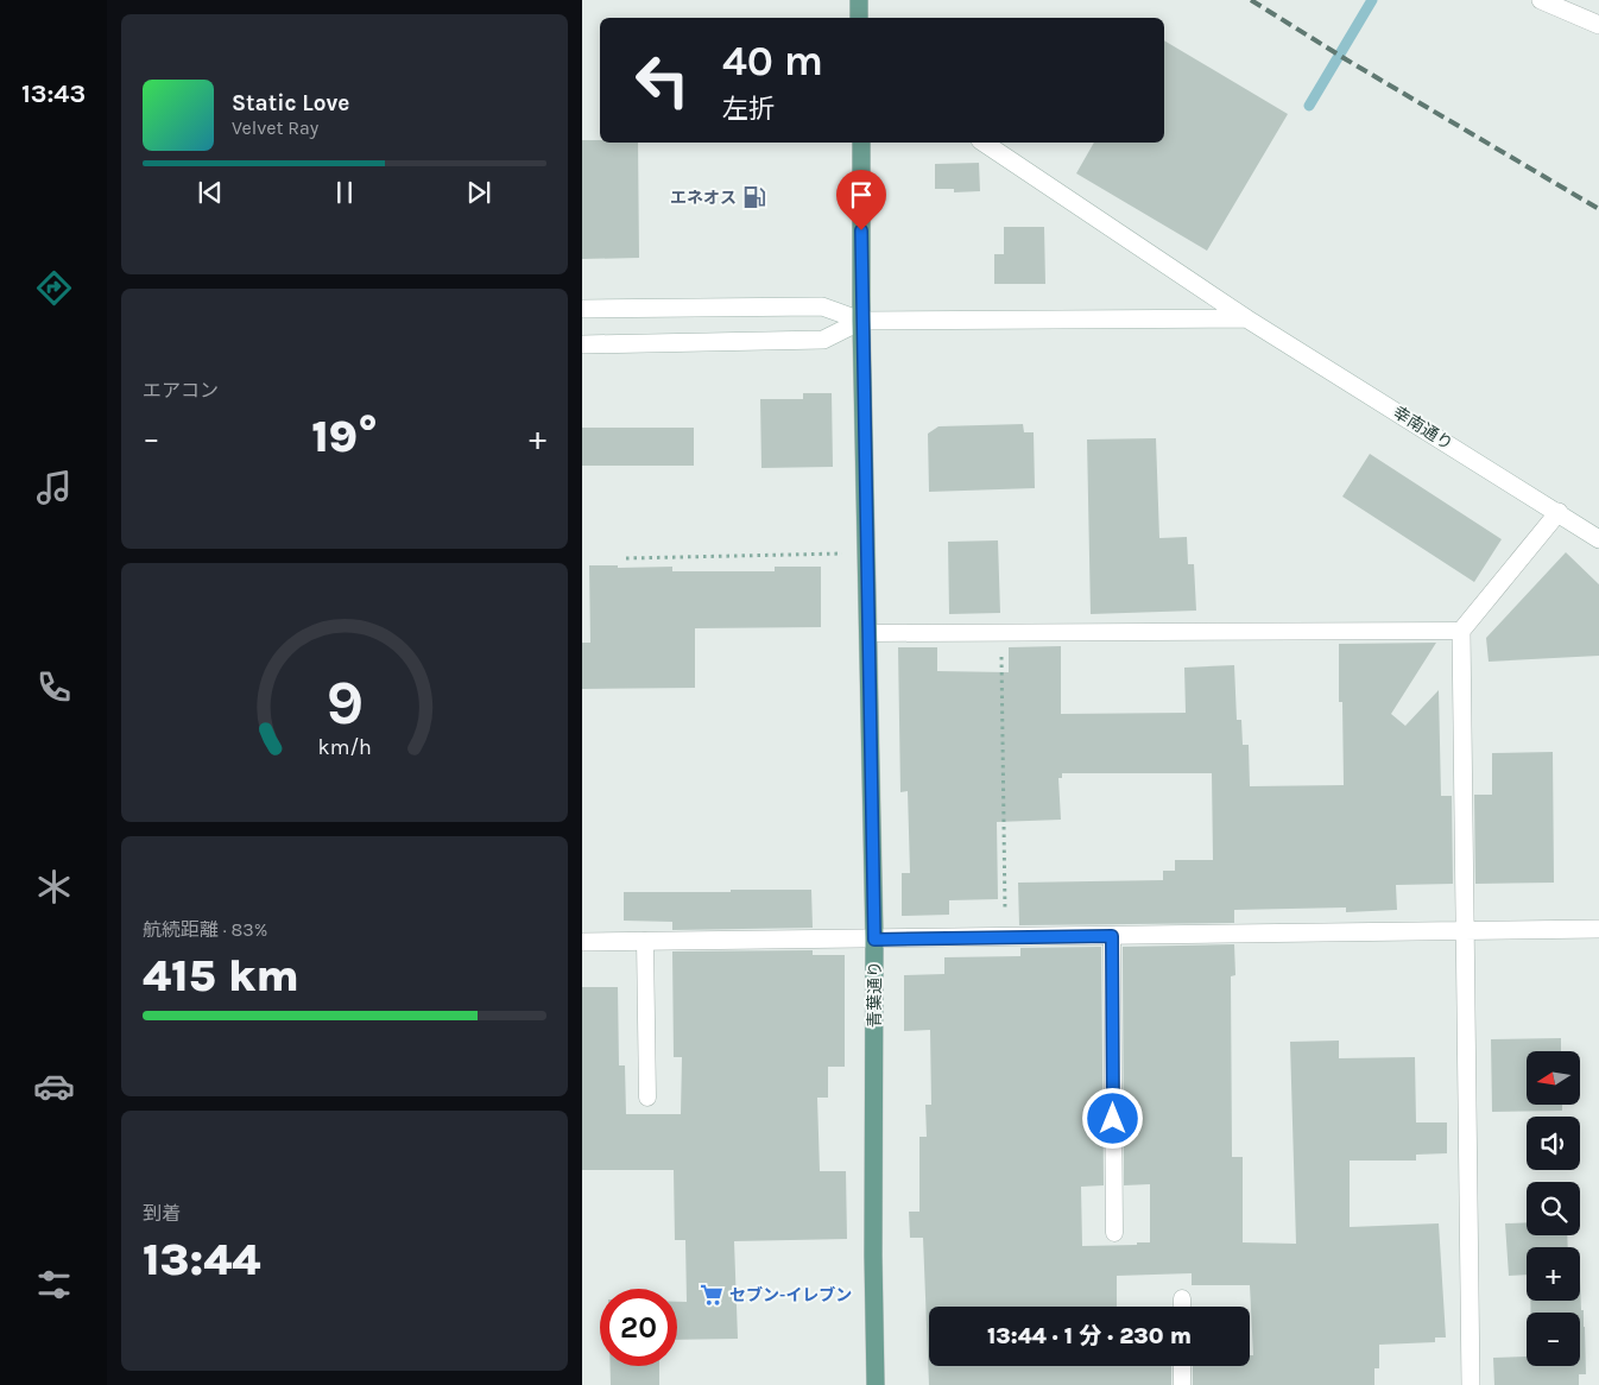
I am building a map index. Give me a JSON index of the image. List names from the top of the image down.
{
  "streets": {
    "main road": ["青葉通り"],
    "street": ["幸南通り"]
  },
  "places": {
    "fuel station": ["エネオス"],
    "supermarket": ["セブン-イレブン"]
  },
  "north": "left",
  "page": {
    "tabs": "13:43",
    "turn": ["40 m", "左折"],
    "song": ["Static Love", "Velvet Ray"],
    "tile": [
      "エアコン",
      ["航続距離 · 83%", "415 km"],
      ["到着", "13:44"]
    ],
    "heat": ["−", "19°", "+"],
    "map_buttons": ["+", "−"],
    "limit": "20",
    "trip": "13:44 · 1 分 · 230 m",
    "gauge": ["9", "km/h"]
  }
}
